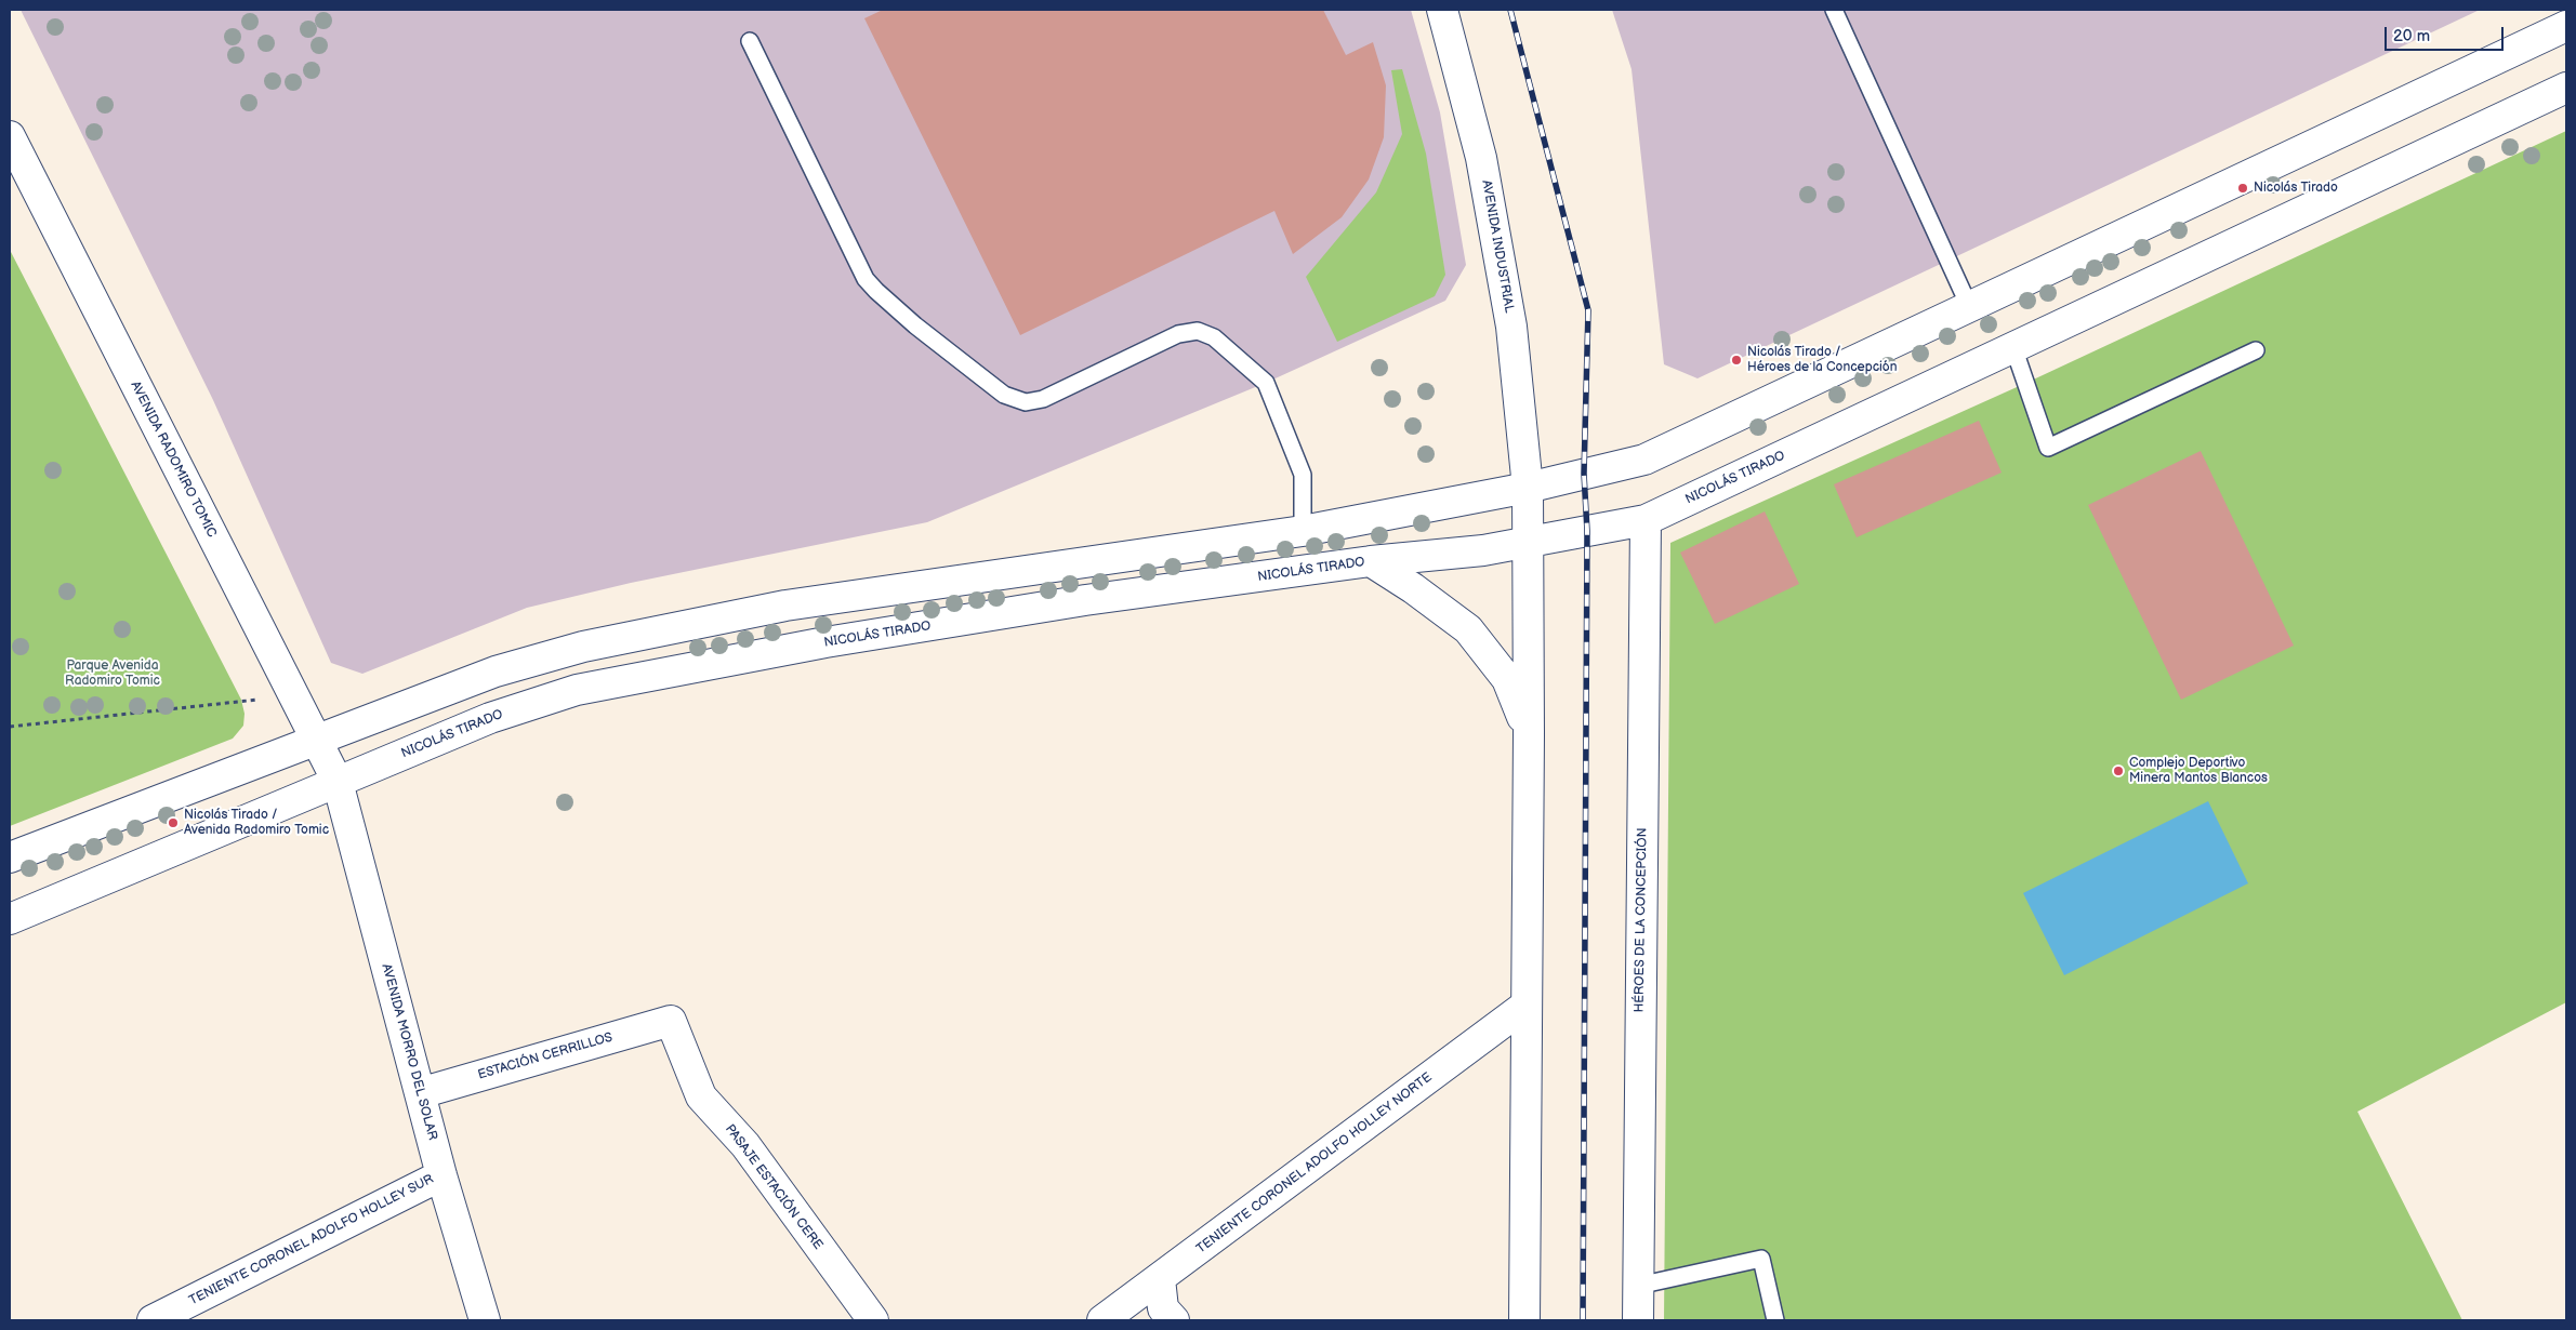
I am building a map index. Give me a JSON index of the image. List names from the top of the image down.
{
  "streets": {
    "main road": [
      "AVENIDA INDUSTRIAL",
      "AVENIDA RADOMIRO TOMIC",
      "NICOLÁS TIRADO",
      "HÉROES DE LA CONCEPCIÓN",
      "AVENIDA MORRO DEL SOLAR",
      "ESTACIÓN CERRILLOS",
      "TENIENTE CORONEL ADOLFO HOLLEY NORTE",
      "PASAJE ESTACIÓN CERE",
      "TENIENTE CORONEL ADOLFO HOLLEY SUR"
    ]
  },
  "crossings": [
    ["AVENIDA INDUSTRIAL", "NICOLÁS TIRADO"],
    ["AVENIDA RADOMIRO TOMIC", "NICOLÁS TIRADO"],
    ["AVENIDA RADOMIRO TOMIC", "AVENIDA MORRO DEL SOLAR"],
    ["NICOLÁS TIRADO", "HÉROES DE LA CONCEPCIÓN"],
    ["NICOLÁS TIRADO", "AVENIDA MORRO DEL SOLAR"],
    ["AVENIDA MORRO DEL SOLAR", "ESTACIÓN CERRILLOS"],
    ["AVENIDA MORRO DEL SOLAR", "TENIENTE CORONEL ADOLFO HOLLEY SUR"],
    ["ESTACIÓN CERRILLOS", "PASAJE ESTACIÓN CERE"]
  ],
  "parks": ["Parque Avenida Radomiro Tomic"],
  "places": [
    "Nicolás Tirado",
    "Nicolás Tirado / Héroes de la Concepción",
    "Complejo Deportivo Minera Mantos Blancos",
    "Nicolás Tirado / Avenida Radomiro Tomic"
  ],
  "scale_bar": "20 m"
}
